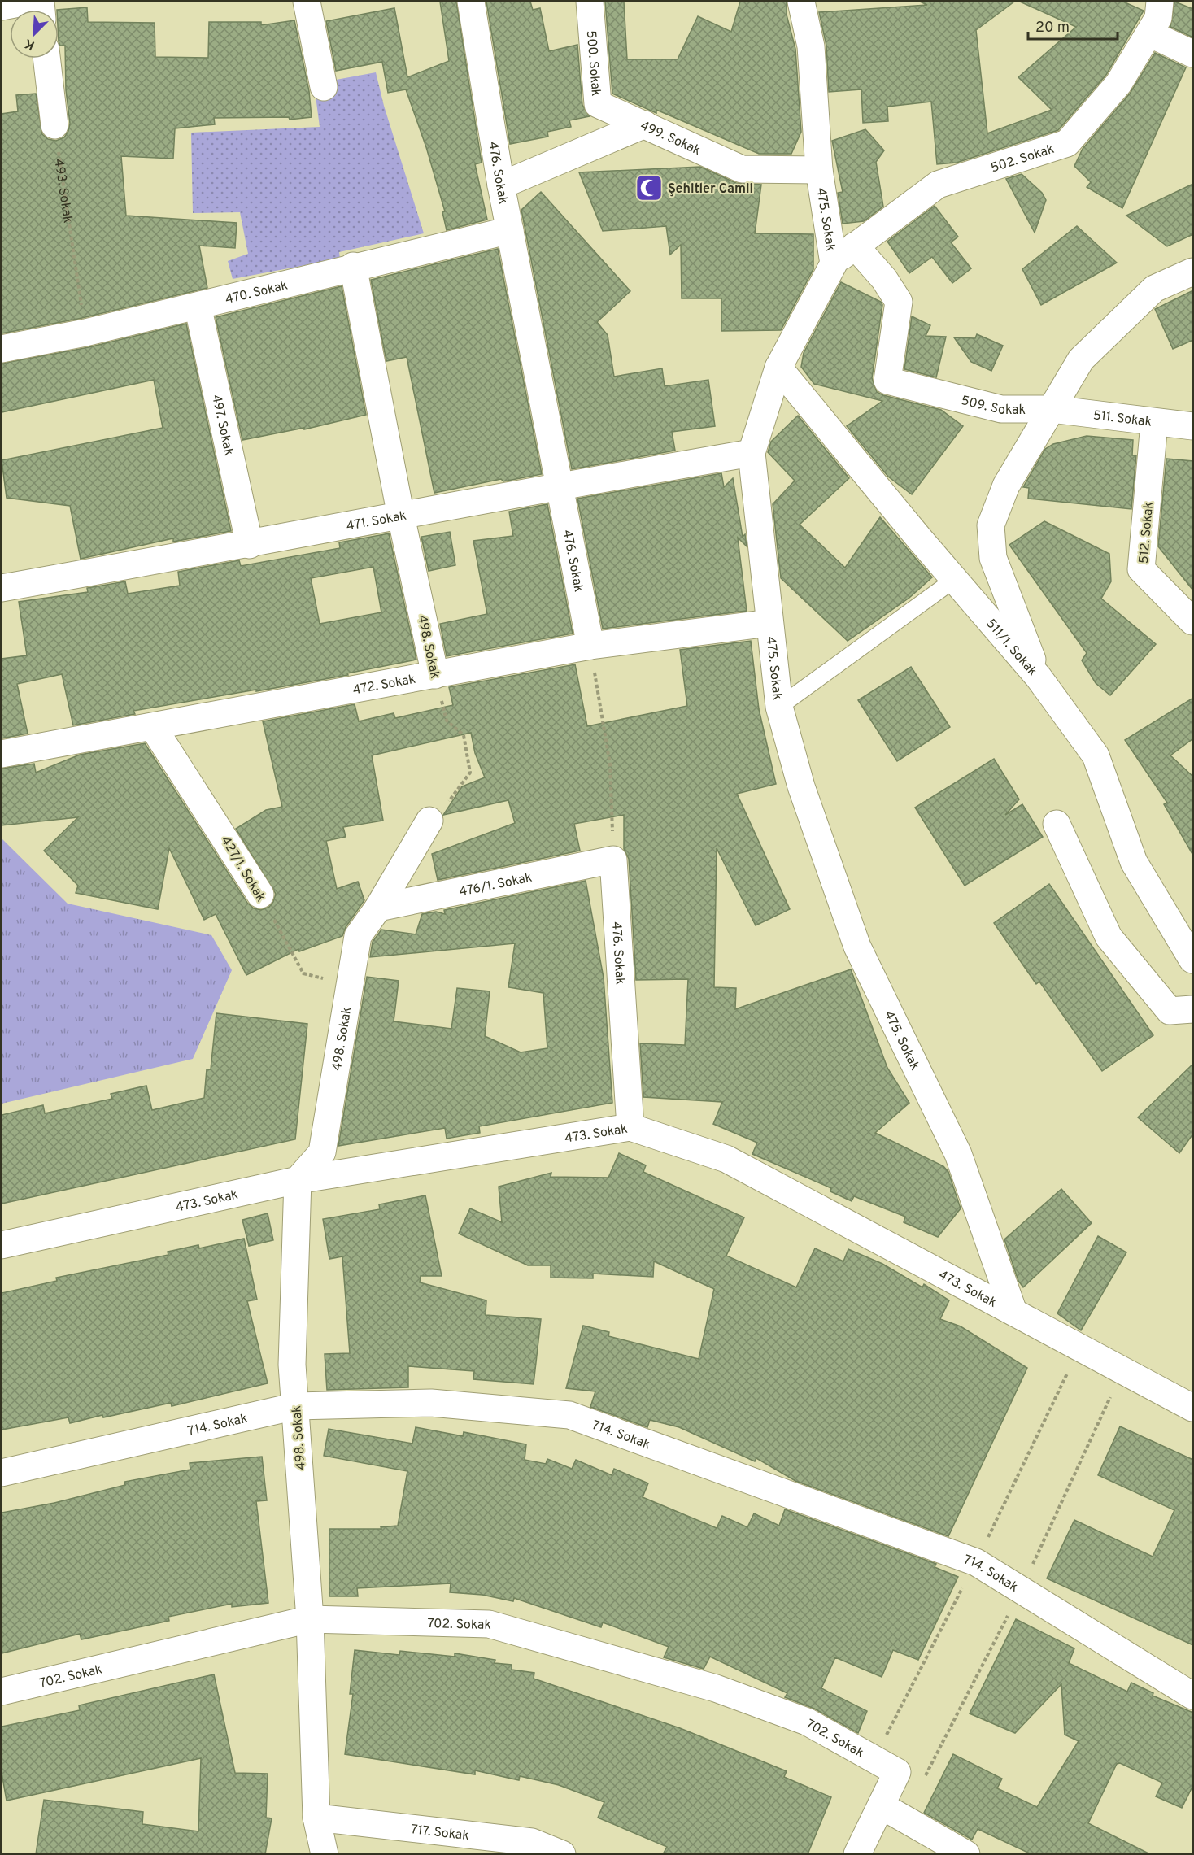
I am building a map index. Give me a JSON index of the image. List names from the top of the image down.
{
  "streets": {
    "street": [
      "500. Sokak",
      "499. Sokak",
      "502. Sokak",
      "476. Sokak",
      "475. Sokak",
      "470. Sokak",
      "509. Sokak",
      "511. Sokak",
      "497. Sokak",
      "471. Sokak",
      "512. Sokak",
      "498. Sokak",
      "511/1. Sokak",
      "472. Sokak",
      "427/1. Sokak",
      "476/1. Sokak",
      "473. Sokak",
      "714. Sokak",
      "702. Sokak",
      "717. Sokak"
    ],
    "path": ["493. Sokak"]
  },
  "crossings": [
    ["500. Sokak", "499. Sokak"],
    ["499. Sokak", "476. Sokak"],
    ["499. Sokak", "475. Sokak"],
    ["502. Sokak", "475. Sokak"],
    ["502. Sokak", "509. Sokak"],
    ["476. Sokak", "470. Sokak"],
    ["476. Sokak", "471. Sokak"],
    ["476. Sokak", "472. Sokak"],
    ["476. Sokak", "476/1. Sokak"],
    ["476. Sokak", "473. Sokak"],
    ["493. Sokak", "470. Sokak"],
    ["475. Sokak", "471. Sokak"],
    ["475. Sokak", "511/1. Sokak"],
    ["475. Sokak", "472. Sokak"],
    ["475. Sokak", "473. Sokak"],
    ["470. Sokak", "497. Sokak"],
    ["470. Sokak", "498. Sokak"],
    ["509. Sokak", "511. Sokak"],
    ["511. Sokak", "512. Sokak"],
    ["497. Sokak", "471. Sokak"],
    ["471. Sokak", "498. Sokak"],
    ["498. Sokak", "472. Sokak"],
    ["498. Sokak", "427/1. Sokak"],
    ["498. Sokak", "476/1. Sokak"],
    ["498. Sokak", "473. Sokak"],
    ["498. Sokak", "714. Sokak"],
    ["498. Sokak", "702. Sokak"],
    ["498. Sokak", "717. Sokak"],
    ["472. Sokak", "427/1. Sokak"]
  ],
  "places": {
    "mosque": ["Şehitler Camii"]
  },
  "scale_bar": "20 m",
  "north": "bottom left"
}
